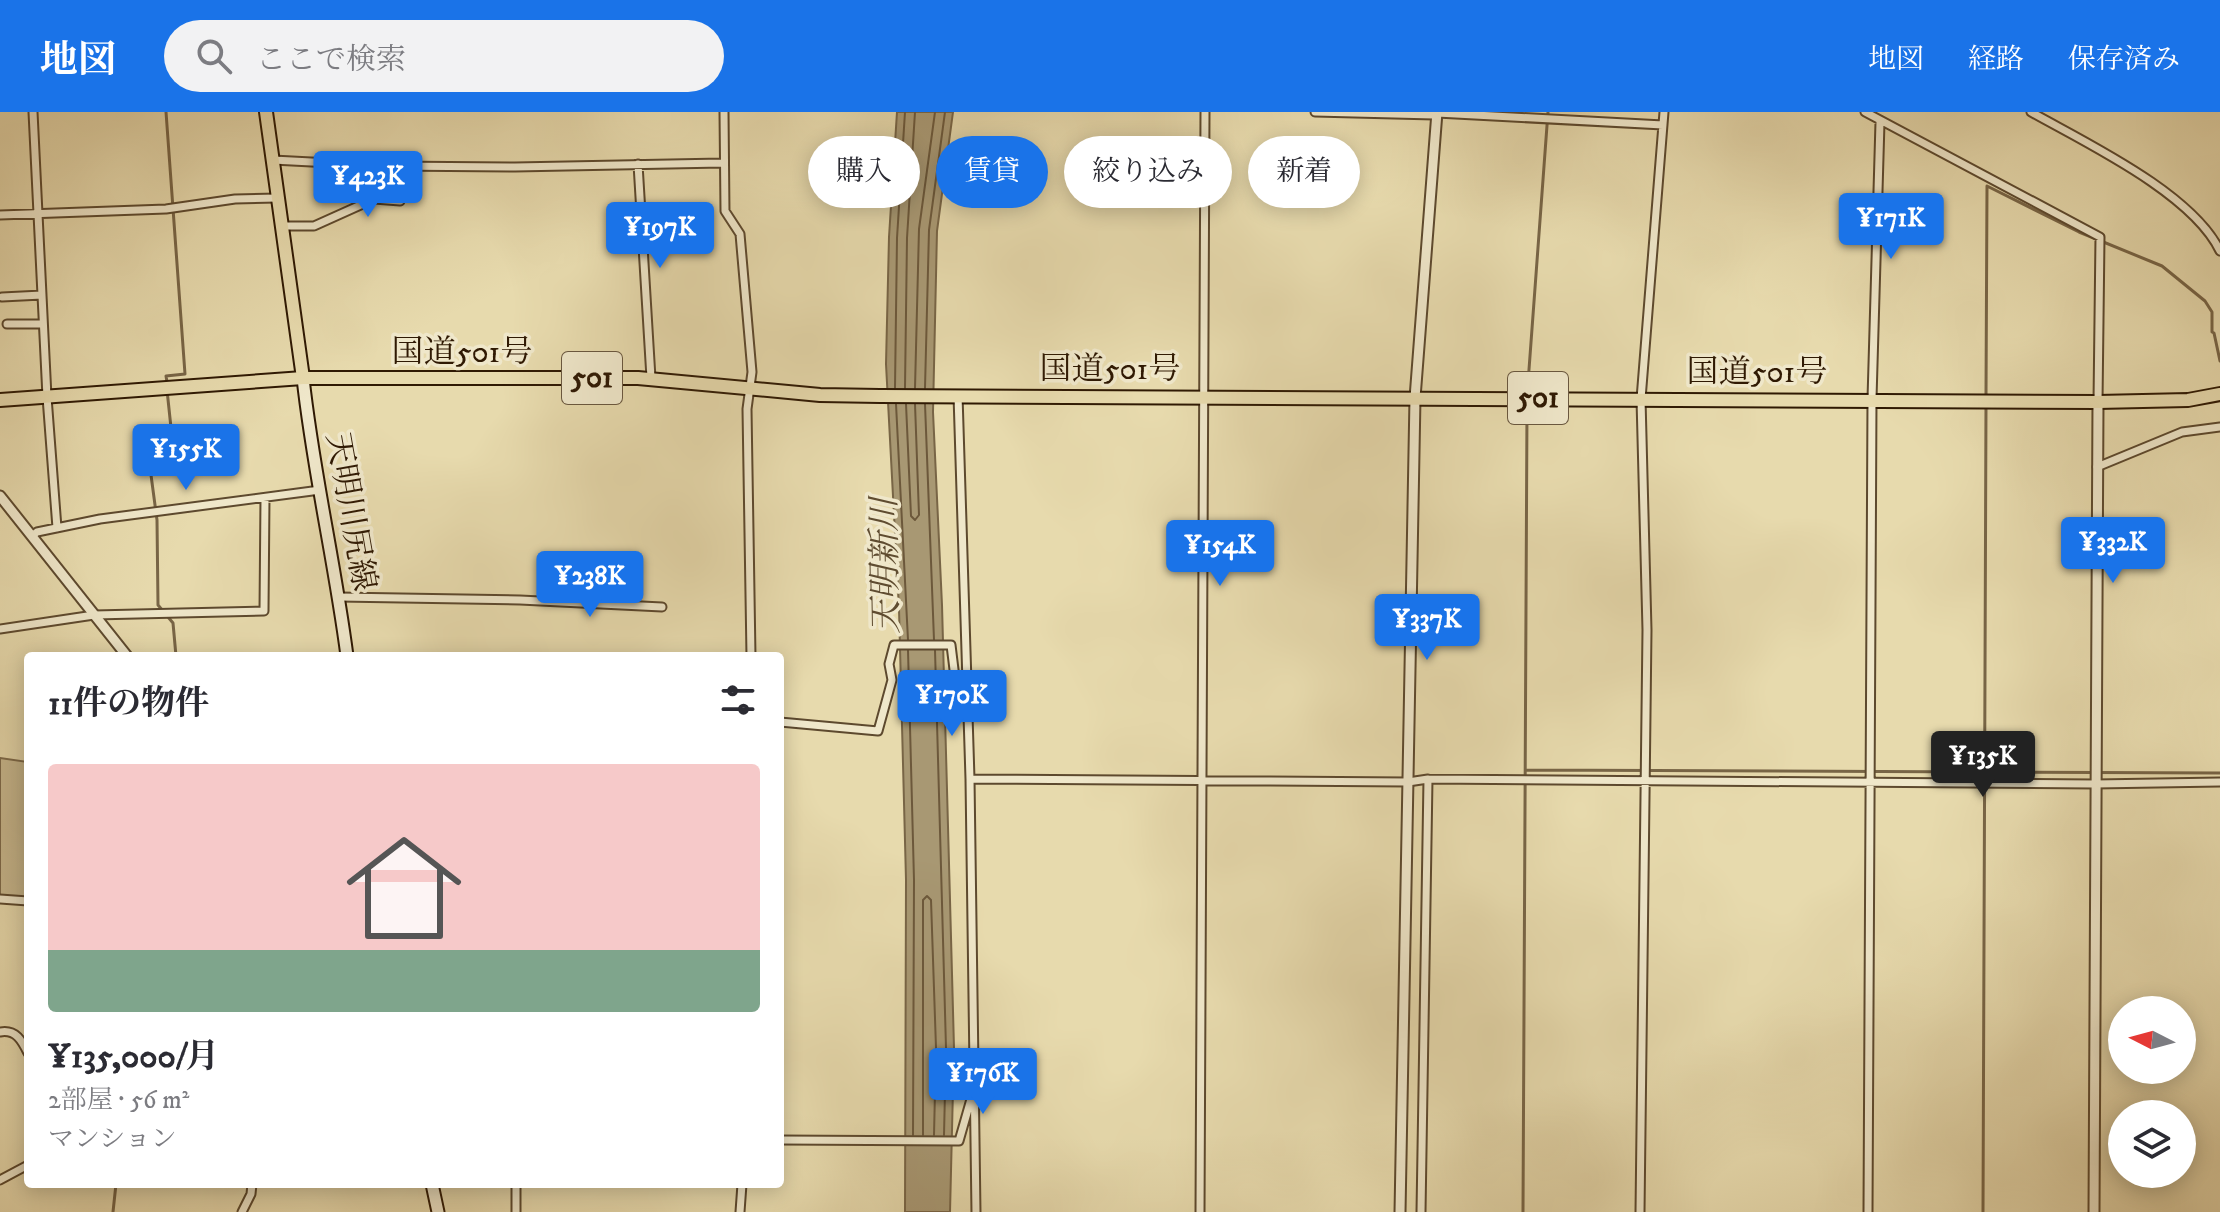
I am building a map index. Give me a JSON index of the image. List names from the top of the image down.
{
  "streets": {
    "main road": ["国道501号", "501", "天明川尻線"]
  },
  "crossings": [
    ["国道501号", "天明川尻線"]
  ],
  "water": ["天明新川"],
  "north": "left",
  "page": {
    "header": "地図",
    "search": "ここで検索",
    "nav": ["地図", "経路", "保存済み"],
    "chip": [
      "購入",
      "賃貸",
      "絞り込み",
      "新着"
    ],
    "price": [
      "¥423K",
      "¥171K",
      "¥197K",
      "¥155K",
      "¥332K",
      "¥154K",
      "¥238K",
      "¥337K",
      "¥170K",
      "¥135K",
      "¥176K"
    ],
    "heading": "11件の物件",
    "list": [
      {
        "name": "¥135,000/月",
        "note": "2部屋 · 56 m² · マンション"
      }
    ]
  }
}
